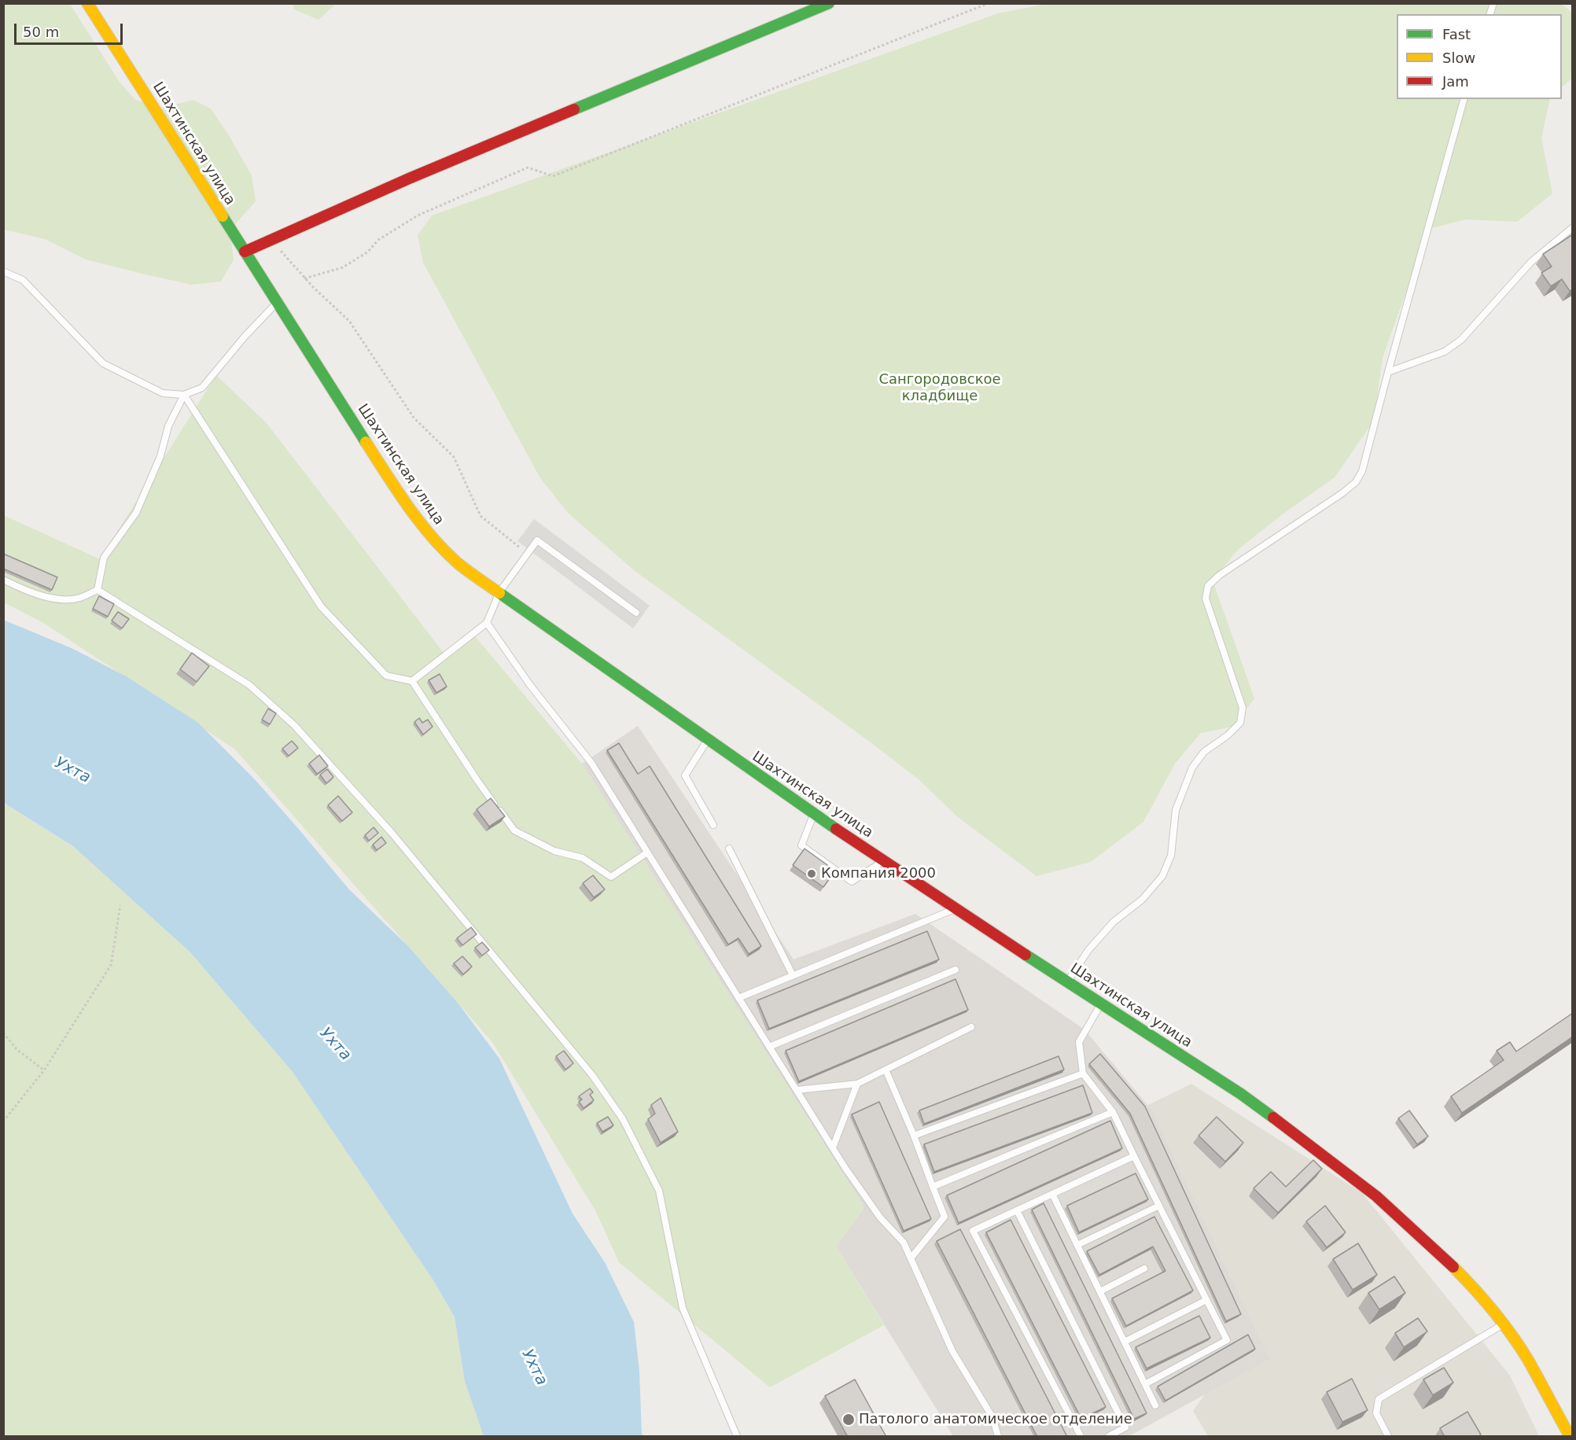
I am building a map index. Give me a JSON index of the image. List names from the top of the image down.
{
  "streets": {
    "street": ["Шахтинская улица"]
  },
  "water": ["Ухта"],
  "parks": ["Сангородовское кладбище"],
  "places": ["Компания 2000", "Патолого анатомическое отделение"],
  "legend": ["Fast", "Slow", "Jam"],
  "scale_bar": "50 m"
}
